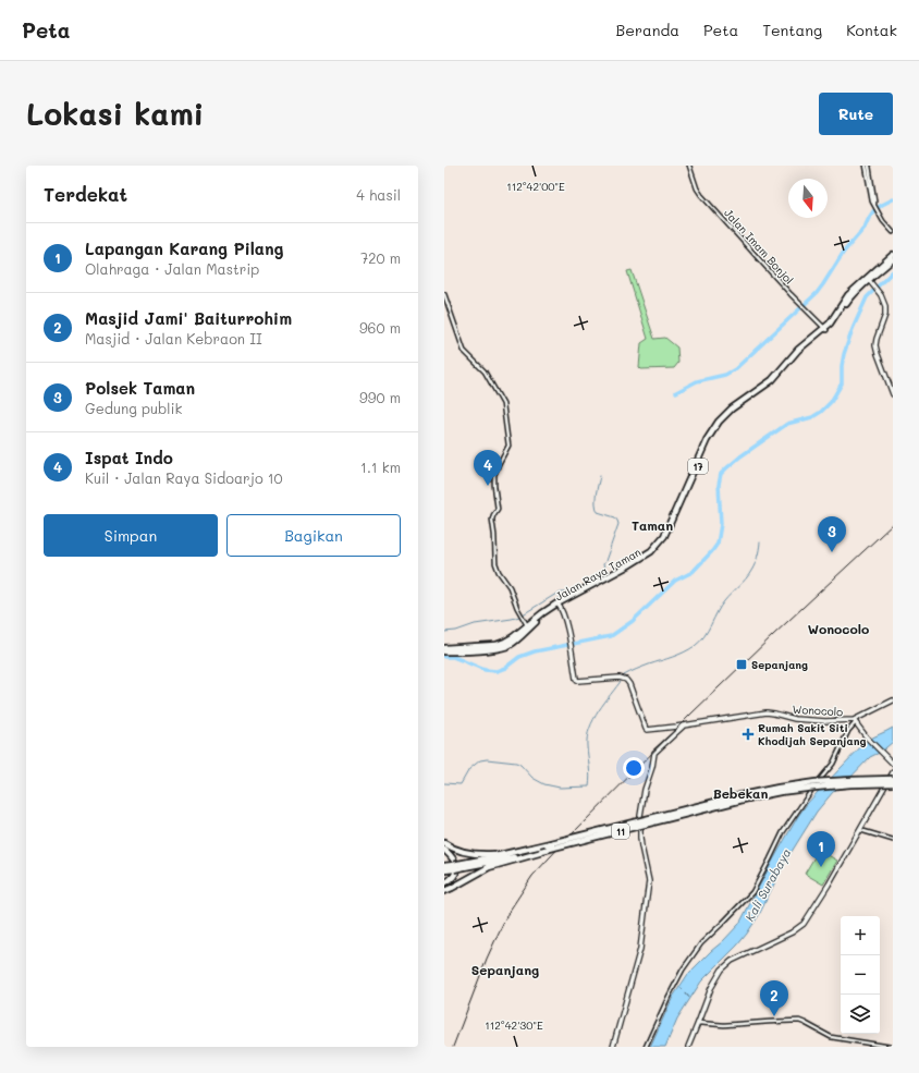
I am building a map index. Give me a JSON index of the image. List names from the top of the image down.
{
  "streets": {
    "highway": ["17", "Jalan Raya Taman", "11"],
    "main road": ["Wonocolo"],
    "street": ["Jalan Imam Bonjol"]
  },
  "crossings": [
    ["Jalan Imam Bonjol", "Jalan Raya Taman"],
    ["17", "Jalan Raya Taman"],
    ["Jalan Raya Taman", "Wonocolo"]
  ],
  "districts": [
    "Taman",
    "Wonocolo",
    "Bebekan",
    "Sepanjang"
  ],
  "water": ["Kali Surabaya"],
  "places": {
    "transit": ["Sepanjang"],
    "health": ["Rumah Sakit Siti Khodijah Sepanjang"]
  },
  "north": "bottom",
  "page": {
    "header": "Peta",
    "nav": [
      "Beranda",
      "Peta",
      "Tentang",
      "Kontak"
    ],
    "buttons": [
      "Rute",
      ["Simpan", "Bagikan"]
    ],
    "title": "Lokasi kami",
    "heading": ["Terdekat", "4 hasil"],
    "list": [
      {
        "mark": "1",
        "name": "Lapangan Karang Pilang",
        "note": "Olahraga · Jalan Mastrip",
        "value": "720 m"
      },
      {
        "mark": "2",
        "name": "Masjid Jami' Baiturrohim",
        "note": "Masjid · Jalan Kebraon II",
        "value": "960 m"
      },
      {
        "mark": "3",
        "name": "Polsek Taman",
        "note": "Gedung publik",
        "value": "990 m"
      },
      {
        "mark": "4",
        "name": "Ispat Indo",
        "note": "Kuil · Jalan Raya Sidoarjo 10",
        "value": "1.1 km"
      }
    ],
    "pins": [
      "4",
      "3",
      "1",
      "2"
    ],
    "map_buttons": ["+", "−"]
  },
  "coordinates": ["112°42'00\"E", "112°42'30\"E"]
}
